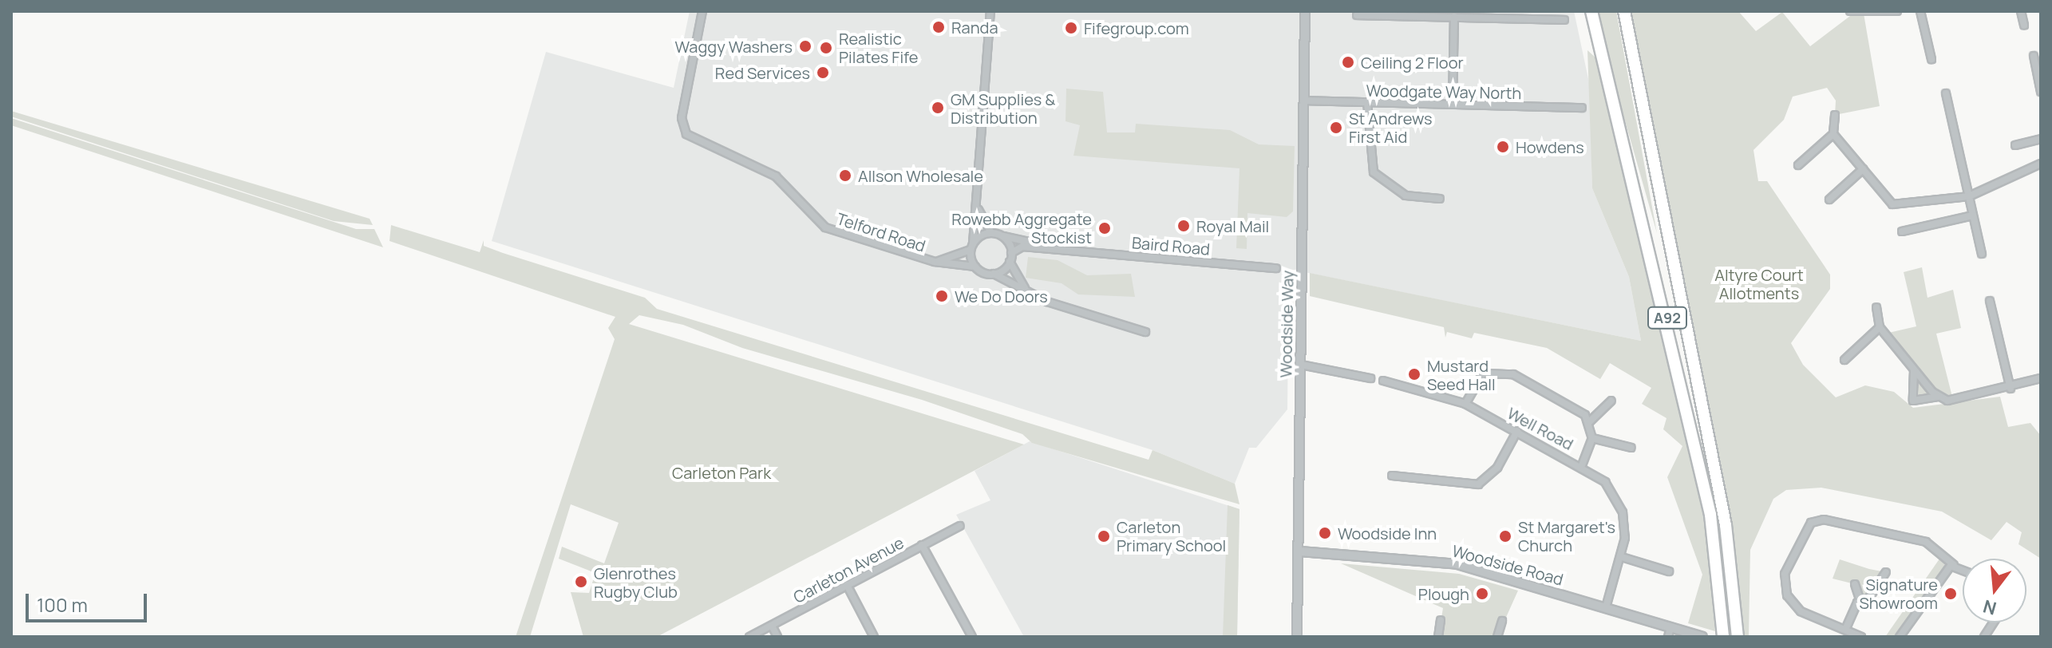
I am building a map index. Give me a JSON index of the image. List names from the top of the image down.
{
  "streets": {
    "highway": ["A92"],
    "street": [
      "Woodgate Way North",
      "Telford Road",
      "Baird Road",
      "Woodside Way",
      "Well Road",
      "Woodside Road",
      "Carleton Avenue"
    ]
  },
  "crossings": [
    ["Woodgate Way North", "Woodside Way"],
    ["Telford Road", "Baird Road"],
    ["Woodside Way", "Woodside Road"],
    ["Well Road", "Woodside Road"]
  ],
  "parks": ["Altyre Court Allotments", "Carleton Park"],
  "places": [
    "Randa",
    "Fifegroup.com",
    "Waggy Washers",
    "Realistic Pilates Fife",
    "Ceiling 2 Floor",
    "Red Services",
    "GM Supplies & Distribution",
    "St Andrews First Aid",
    "Howdens",
    "Allson Wholesale",
    "Royal Mail",
    "Rowebb Aggregate Stockist",
    "We Do Doors",
    "Mustard Seed Hall",
    "Woodside Inn",
    "Carleton Primary School",
    "St Margaret's Church",
    "Glenrothes Rugby Club",
    "Plough",
    "Signature Showroom"
  ],
  "scale_bar": "100 m",
  "north": "bottom"
}
